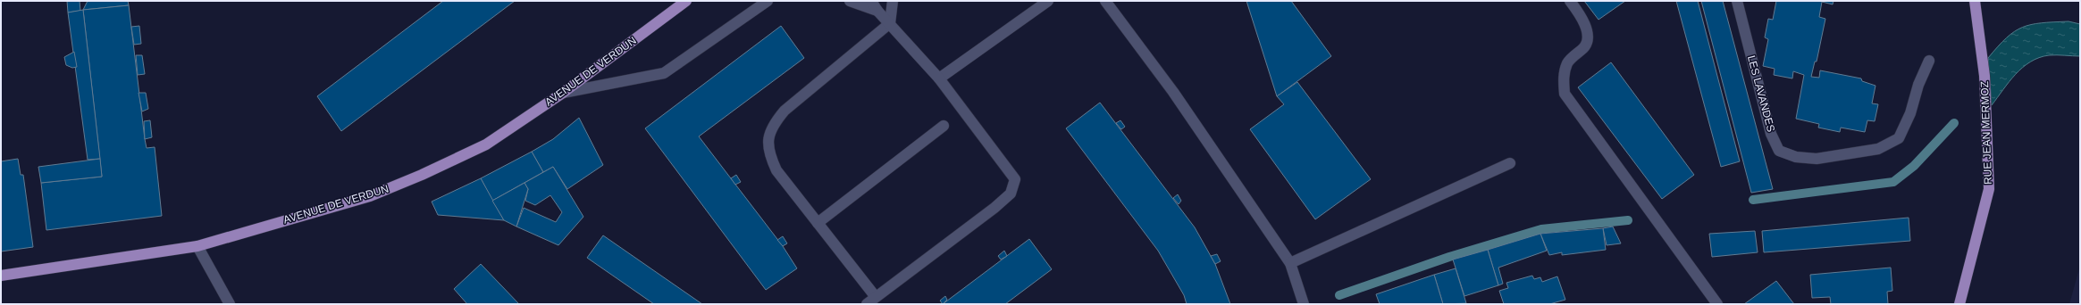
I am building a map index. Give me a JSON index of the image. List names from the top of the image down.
{
  "streets": {
    "main road": ["AVENUE DE VERDUN", "RUE JEAN MERMOZ"],
    "street": ["LES LAVANDES"]
  }
}
